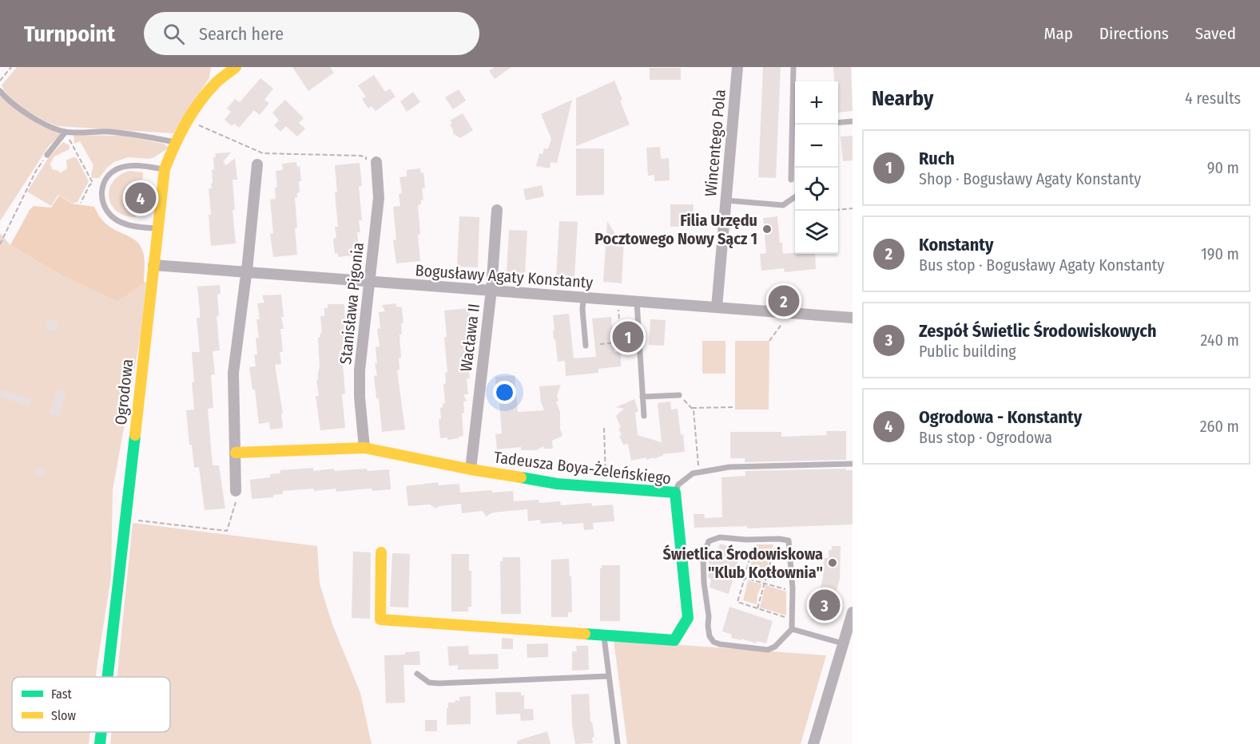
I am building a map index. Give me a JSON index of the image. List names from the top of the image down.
{
  "streets": {
    "street": [
      "Wincentego Pola",
      "Bogusławy Agaty Konstanty",
      "Stanisława Pigonia",
      "Wacława II",
      "Ogrodowa",
      "Tadeusza Boya-Żeleńskiego"
    ]
  },
  "crossings": [
    ["Wincentego Pola", "Bogusławy Agaty Konstanty"],
    ["Bogusławy Agaty Konstanty", "Stanisława Pigonia"],
    ["Bogusławy Agaty Konstanty", "Wacława II"],
    ["Bogusławy Agaty Konstanty", "Ogrodowa"],
    ["Stanisława Pigonia", "Tadeusza Boya-Żeleńskiego"],
    ["Wacława II", "Tadeusza Boya-Żeleńskiego"]
  ],
  "places": ["Filia Urzędu Pocztowego Nowy Sącz 1", "Świetlica Środowiskowa \"Klub Kotłownia\""],
  "legend": ["Fast", "Slow"],
  "page": {
    "header": "Turnpoint",
    "search": "Search here",
    "nav": ["Map", "Directions", "Saved"],
    "heading": ["Nearby", "4 results"],
    "map_buttons": ["+", "−"],
    "list": [
      {
        "mark": "1",
        "name": "Ruch",
        "note": "Shop · Bogusławy Agaty Konstanty",
        "value": "90 m"
      },
      {
        "mark": "2",
        "name": "Konstanty",
        "note": "Bus stop · Bogusławy Agaty Konstanty",
        "value": "190 m"
      },
      {
        "mark": "3",
        "name": "Zespół Świetlic Środowiskowych",
        "note": "Public building",
        "value": "240 m"
      },
      {
        "mark": "4",
        "name": "Ogrodowa - Konstanty",
        "note": "Bus stop · Ogrodowa",
        "value": "260 m"
      }
    ],
    "pins": [
      "4",
      "2",
      "1",
      "3"
    ]
  }
}
